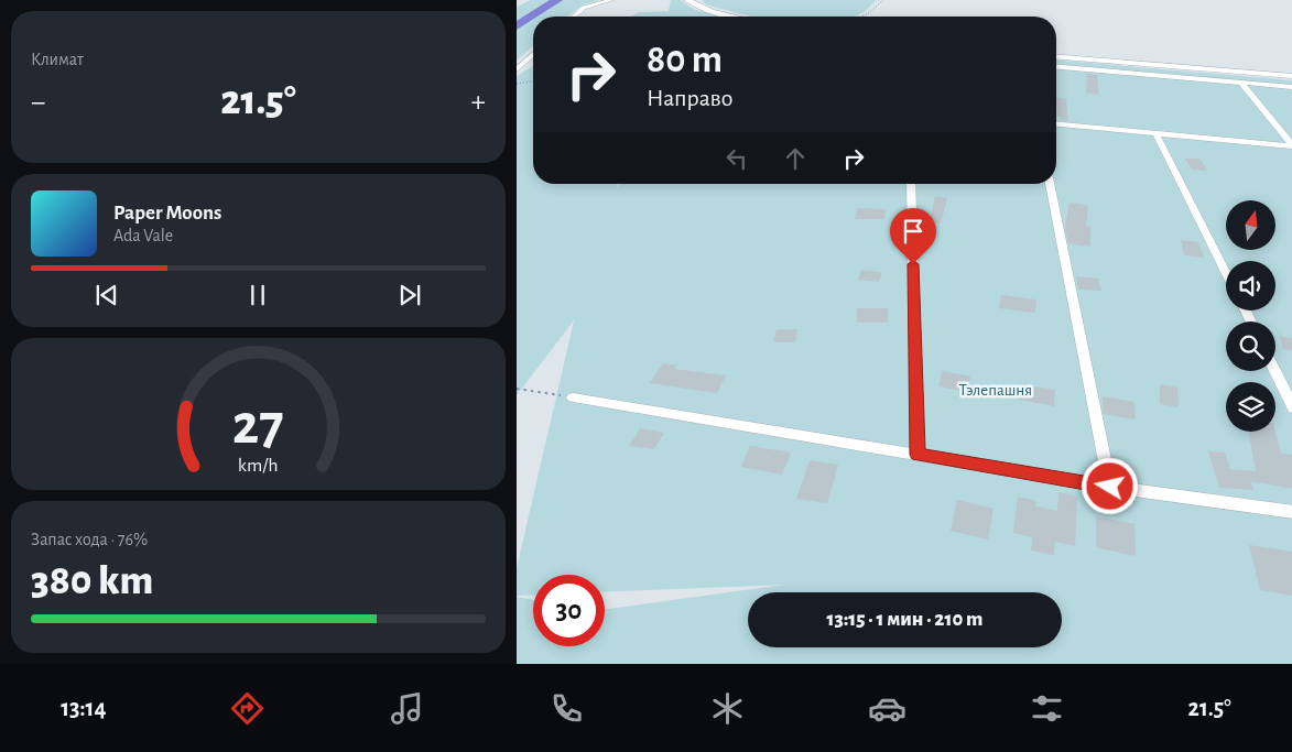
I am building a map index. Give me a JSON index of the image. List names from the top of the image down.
{
  "parks": ["Тэлепашня"],
  "north": "top",
  "page": {
    "tile": [
      "Климат",
      ["Запас хода · 76%", "380 km"]
    ],
    "turn": ["80 m", "Направо"],
    "heat": ["−", "21.5°", "+"],
    "song": ["Paper Moons", "Ada Vale"],
    "limit": "30",
    "trip": "13:15 · 1 мин · 210 m",
    "tabs": ["13:14", "21.5°"],
    "gauge": ["27", "km/h"]
  }
}
